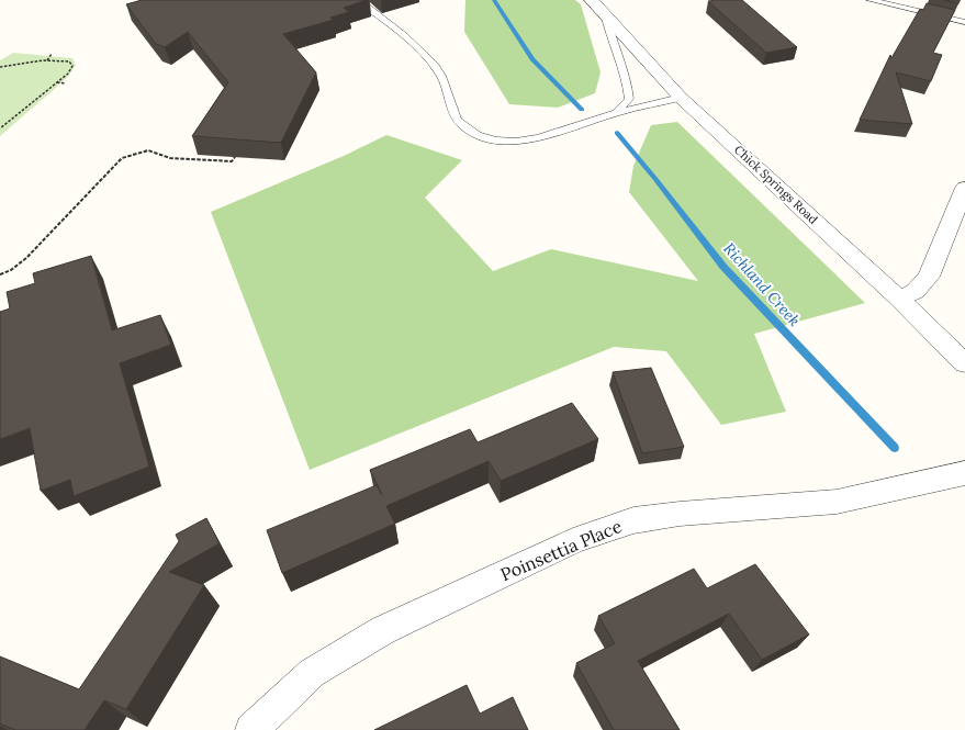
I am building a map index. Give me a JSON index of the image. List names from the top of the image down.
{
  "streets": {
    "street": ["Chick Springs Road", "Poinsettia Place"]
  },
  "water": ["Richland Creek"]
}
